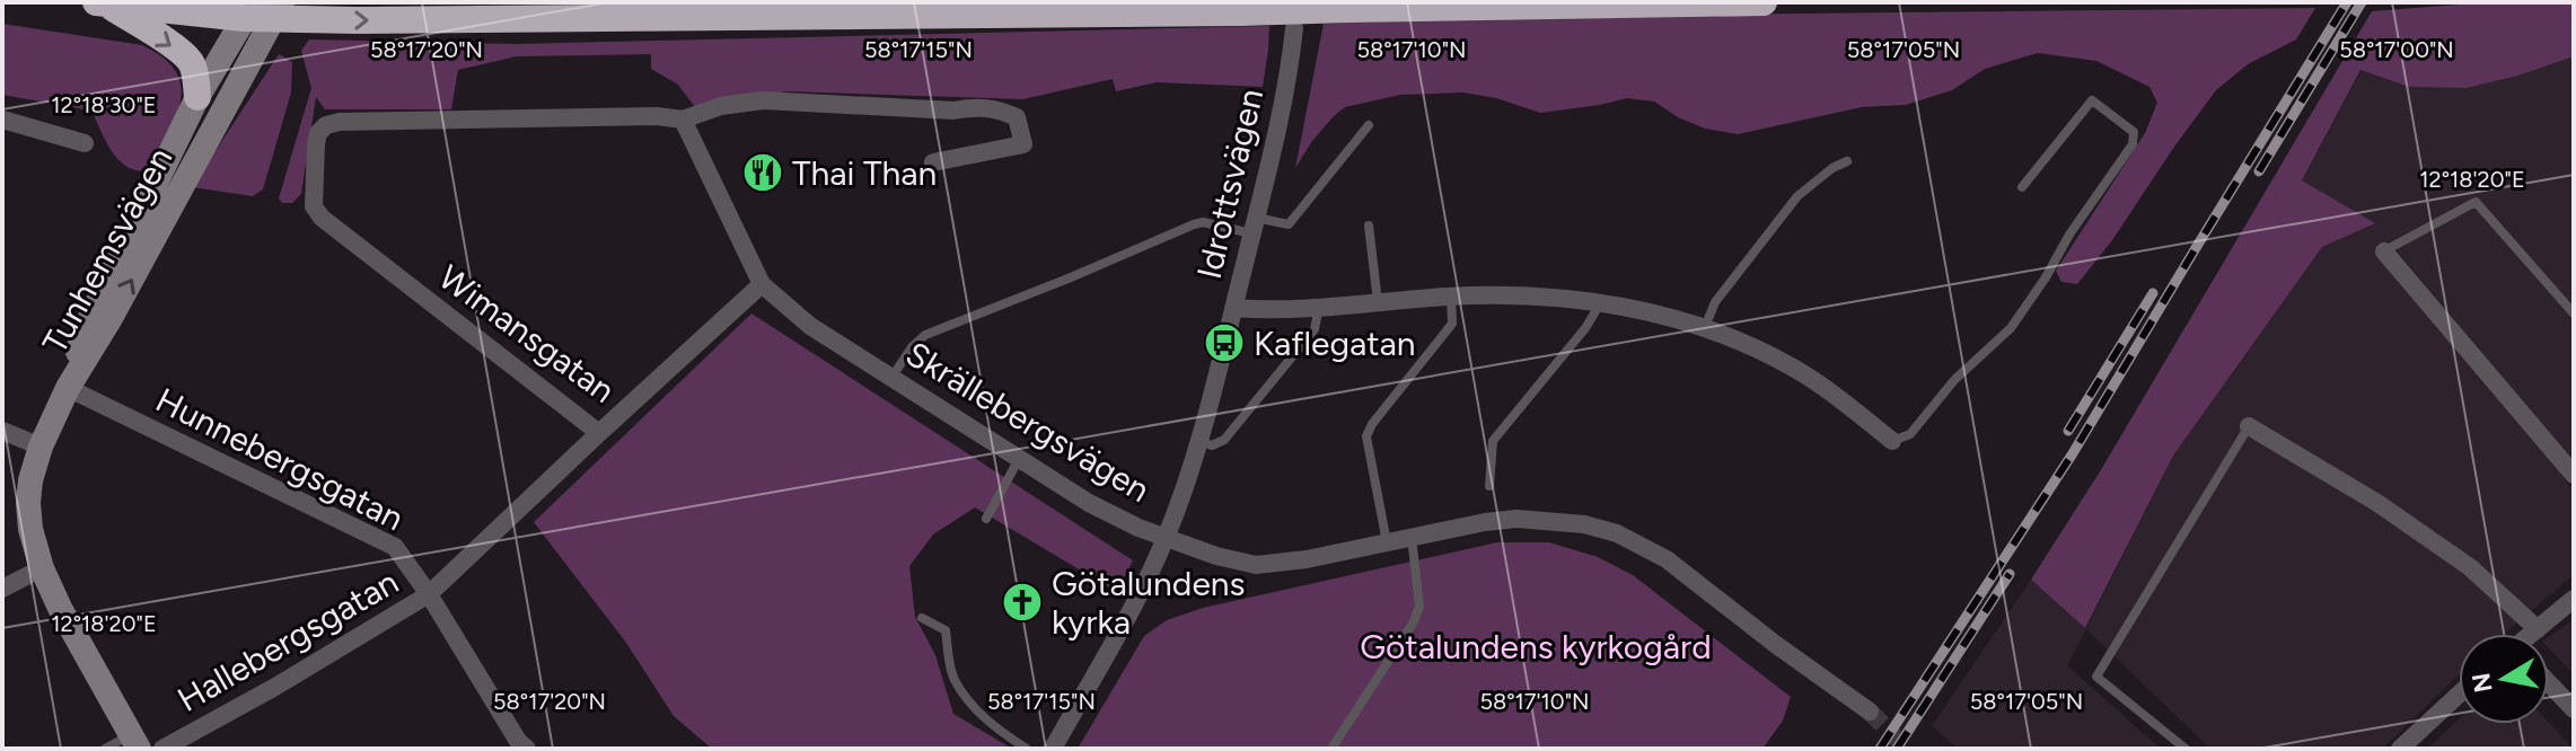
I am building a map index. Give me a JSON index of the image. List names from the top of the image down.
{
  "streets": {
    "street": [
      "Idrottsvägen",
      "Tunhemsvägen",
      "Wimansgatan",
      "Skrällebergsvägen",
      "Hunnebergsgatan",
      "Hallebergsgatan"
    ]
  },
  "crossings": [
    ["Idrottsvägen", "Skrällebergsvägen"],
    ["Tunhemsvägen", "Hunnebergsgatan"],
    ["Wimansgatan", "Skrällebergsvägen"],
    ["Wimansgatan", "Hallebergsgatan"],
    ["Hunnebergsgatan", "Hallebergsgatan"]
  ],
  "parks": ["Götalundens kyrkogård"],
  "places": {
    "restaurant": ["Thai Than"],
    "bus stop": ["Kaflegatan"],
    "church": ["Götalundens kyrka"]
  },
  "north": "left",
  "coordinates": [
    "58°17'20\"N",
    "58°17'15\"N",
    "58°17'10\"N",
    "58°17'05\"N",
    "58°17'00\"N",
    "12°18'30\"E",
    "12°18'20\"E"
  ]
}
